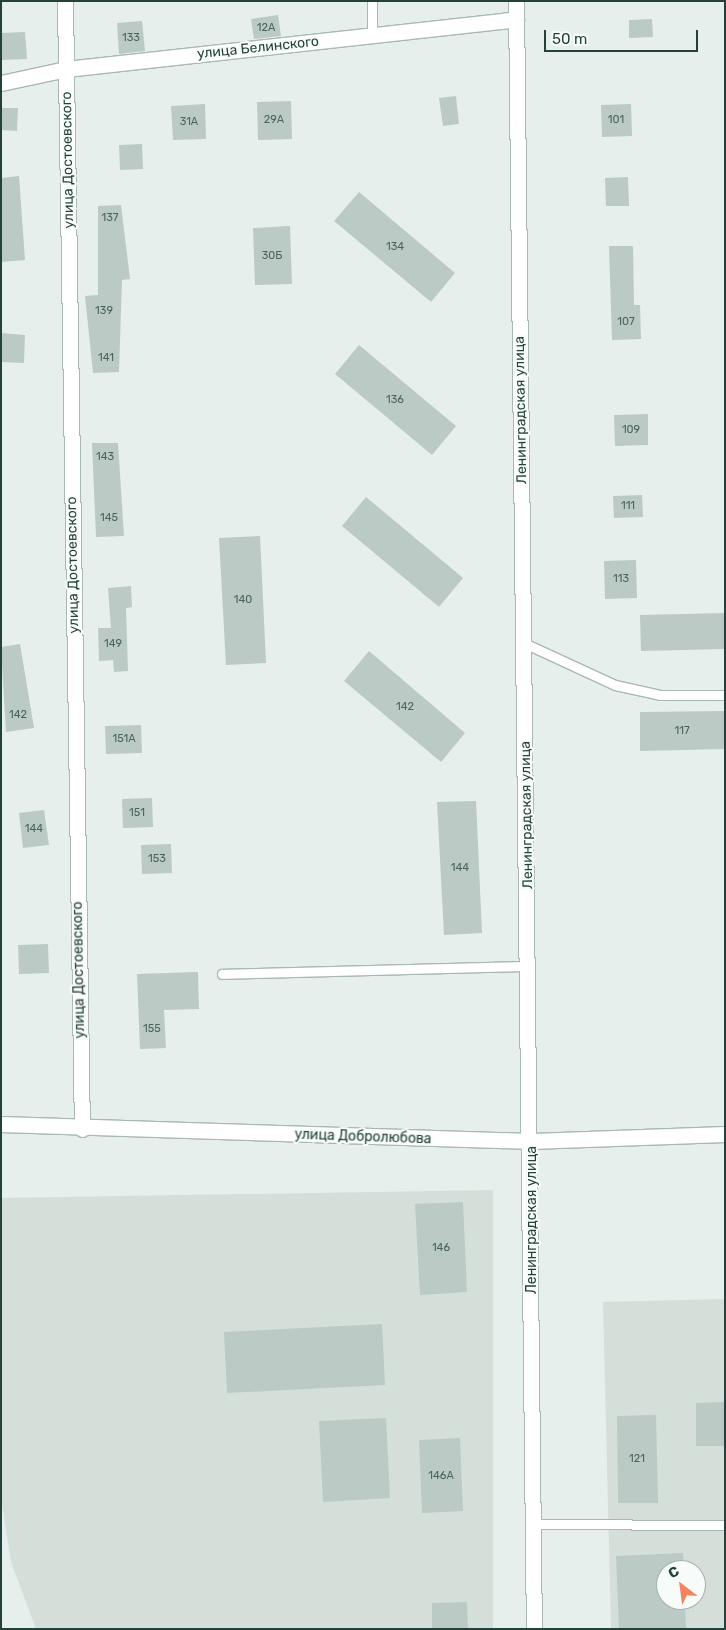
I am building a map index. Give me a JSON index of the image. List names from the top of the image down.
{
  "streets": {
    "street": [
      "улица Белинского",
      "улица Достоевского",
      "Ленинградская улица",
      "улица Добролюбова"
    ]
  },
  "crossings": [
    ["улица Белинского", "улица Достоевского"],
    ["улица Белинского", "Ленинградская улица"],
    ["улица Достоевского", "улица Добролюбова"],
    ["Ленинградская улица", "улица Добролюбова"]
  ],
  "house_numbers": [
    "12А",
    "133",
    "29А",
    "101",
    "31А",
    "137",
    "134",
    "30Б",
    "139",
    "107",
    "141",
    "136",
    "109",
    "143",
    "111",
    "145",
    "113",
    "140",
    "149",
    "142",
    "142",
    "117",
    "151А",
    "151",
    "144",
    "153",
    "144",
    "155",
    "146",
    "121",
    "146А"
  ],
  "scale_bar": "50 m",
  "north": "top left"
}
